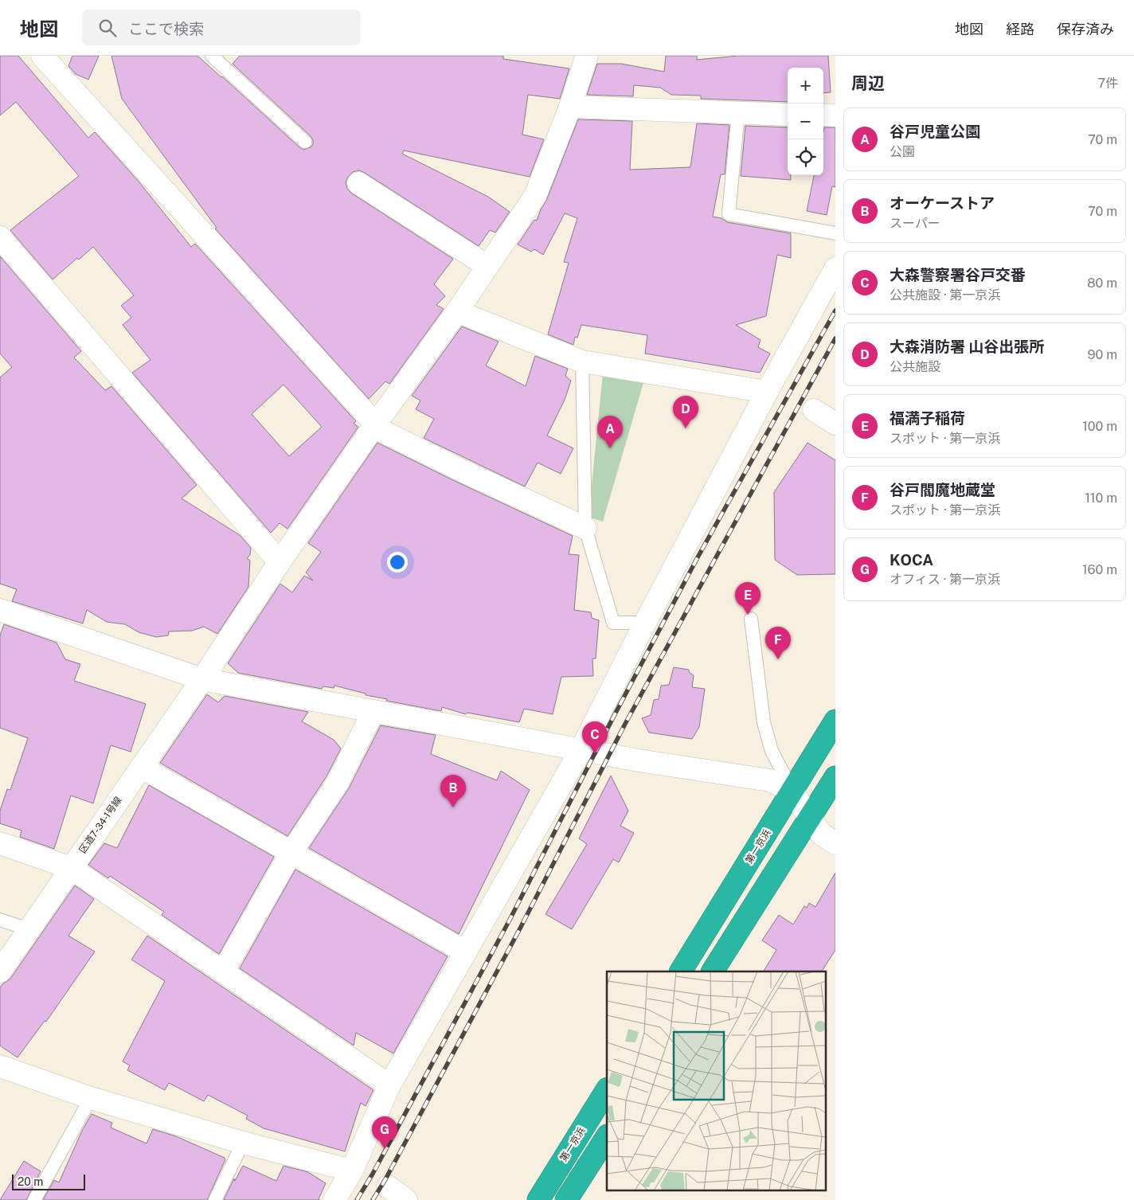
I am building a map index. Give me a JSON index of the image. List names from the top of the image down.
{
  "streets": {
    "highway": ["第一京浜"],
    "street": ["区道7-34-1号線"]
  },
  "scale_bar": "20 m",
  "page": {
    "header": "地図",
    "search": "ここで検索",
    "nav": ["地図", "経路", "保存済み"],
    "heading": ["周辺", "7件"],
    "map_buttons": ["+", "−"],
    "list": [
      {
        "mark": "A",
        "name": "谷戸児童公園",
        "note": "公園",
        "value": "70 m"
      },
      {
        "mark": "B",
        "name": "オーケーストア",
        "note": "スーパー",
        "value": "70 m"
      },
      {
        "mark": "C",
        "name": "大森警察署谷戸交番",
        "note": "公共施設 · 第一京浜",
        "value": "80 m"
      },
      {
        "mark": "D",
        "name": "大森消防署 山谷出張所",
        "note": "公共施設",
        "value": "90 m"
      },
      {
        "mark": "E",
        "name": "福満子稲荷",
        "note": "スポット · 第一京浜",
        "value": "100 m"
      },
      {
        "mark": "F",
        "name": "谷戸閻魔地蔵堂",
        "note": "スポット · 第一京浜",
        "value": "110 m"
      },
      {
        "mark": "G",
        "name": "KOCA",
        "note": "オフィス · 第一京浜",
        "value": "160 m"
      }
    ],
    "pins": [
      "D",
      "A",
      "E",
      "F",
      "C",
      "B",
      "G"
    ],
    "scale": "20 m"
  }
}
